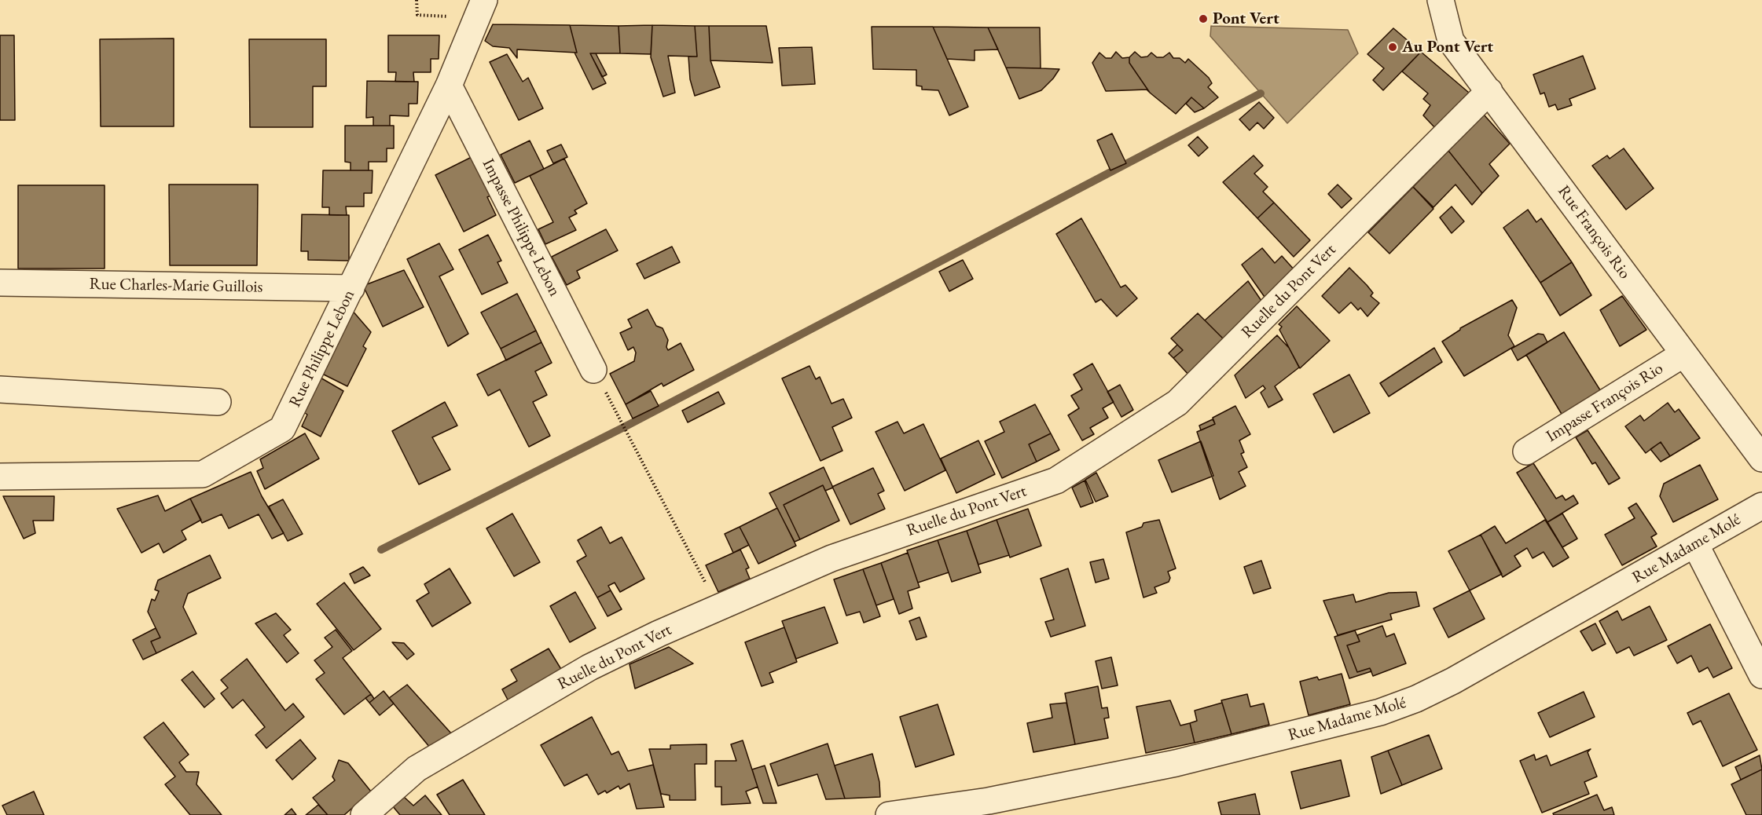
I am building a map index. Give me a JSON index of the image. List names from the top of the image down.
{
  "streets": {
    "street": [
      "Impasse Philippe Lebon",
      "Rue François Rio",
      "Rue Charles-Marie Guillois",
      "Ruelle du Pont Vert",
      "Rue Philippe Lebon",
      "Impasse François Rio",
      "Rue Madame Molé"
    ]
  },
  "crossings": [
    ["Impasse Philippe Lebon", "Rue Philippe Lebon"],
    ["Rue François Rio", "Ruelle du Pont Vert"],
    ["Rue François Rio", "Impasse François Rio"],
    ["Rue Charles-Marie Guillois", "Rue Philippe Lebon"]
  ],
  "places": ["Pont Vert", "Au Pont Vert"]
}
